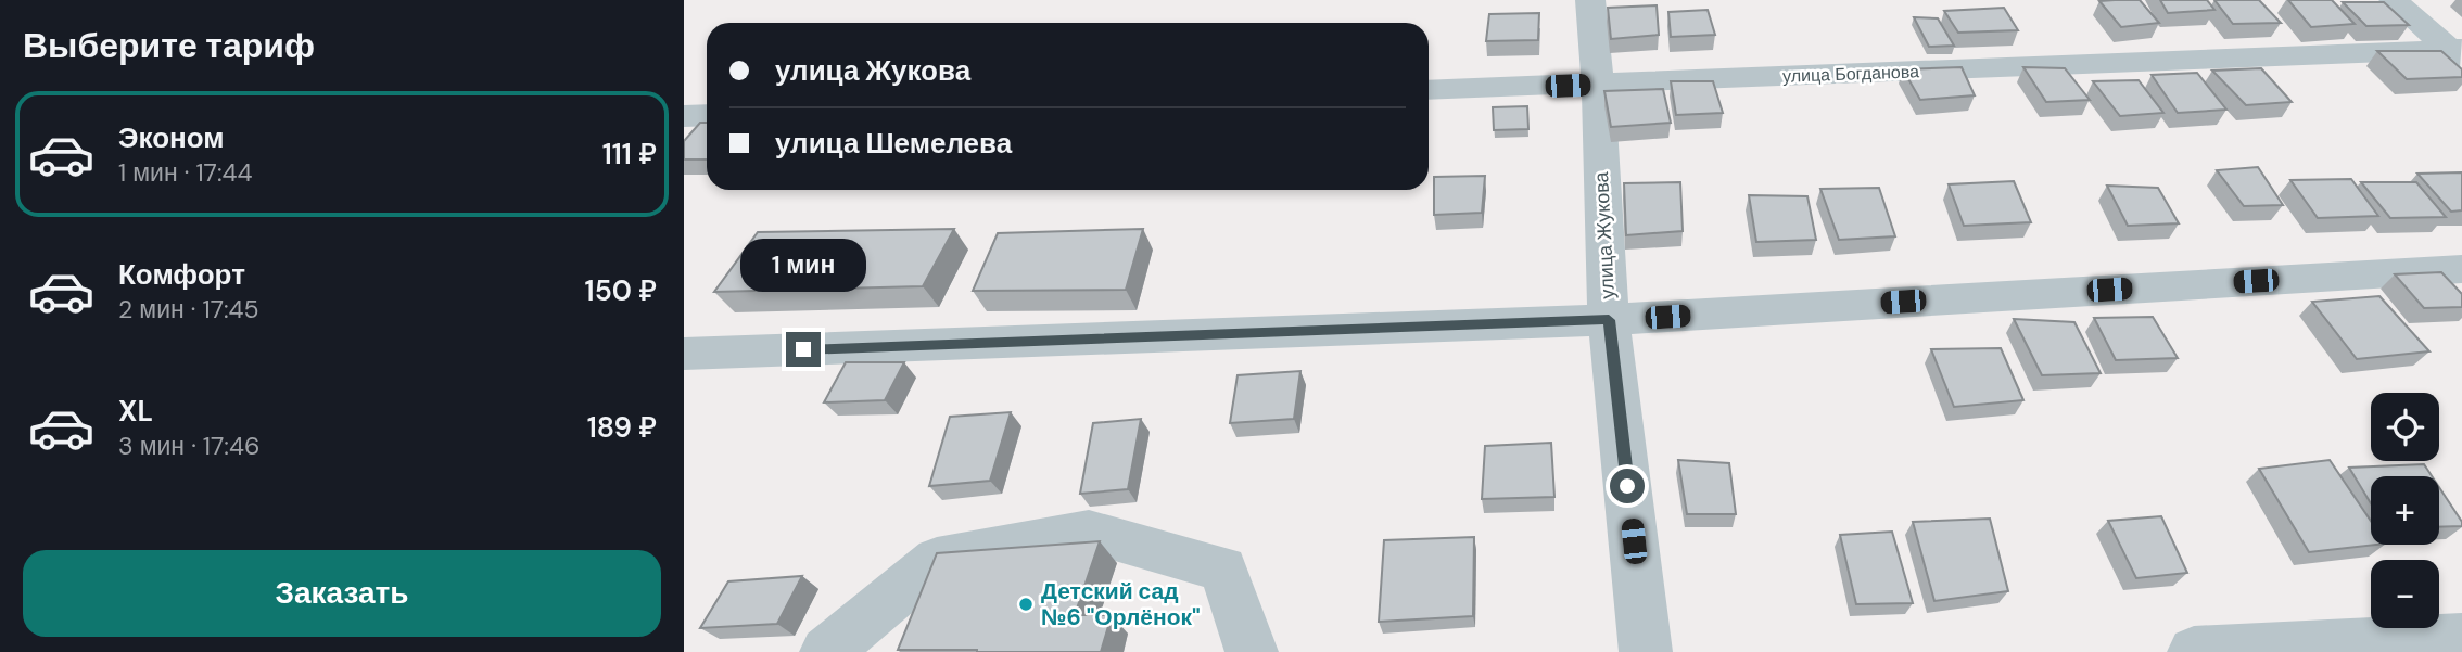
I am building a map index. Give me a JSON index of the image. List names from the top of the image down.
{
  "streets": {
    "street": ["улица Богданова", "улица Жукова"]
  },
  "crossings": [
    ["улица Богданова", "улица Жукова"]
  ],
  "places": ["Детский сад №6 \"Орлёнок\""],
  "page": {
    "heading": "Выберите тариф",
    "banner": ["улица Жукова", "улица Шемелева"],
    "list": [
      {
        "name": "Эконом",
        "note": "1 мин · 17:44",
        "value": "111 ₽"
      },
      {
        "name": "Комфорт",
        "note": "2 мин · 17:45",
        "value": "150 ₽"
      },
      {
        "name": "XL",
        "note": "3 мин · 17:46",
        "value": "189 ₽"
      }
    ],
    "bubble": "1 мин",
    "map_buttons": ["+", "−"],
    "buttons": "Заказать"
  }
}
